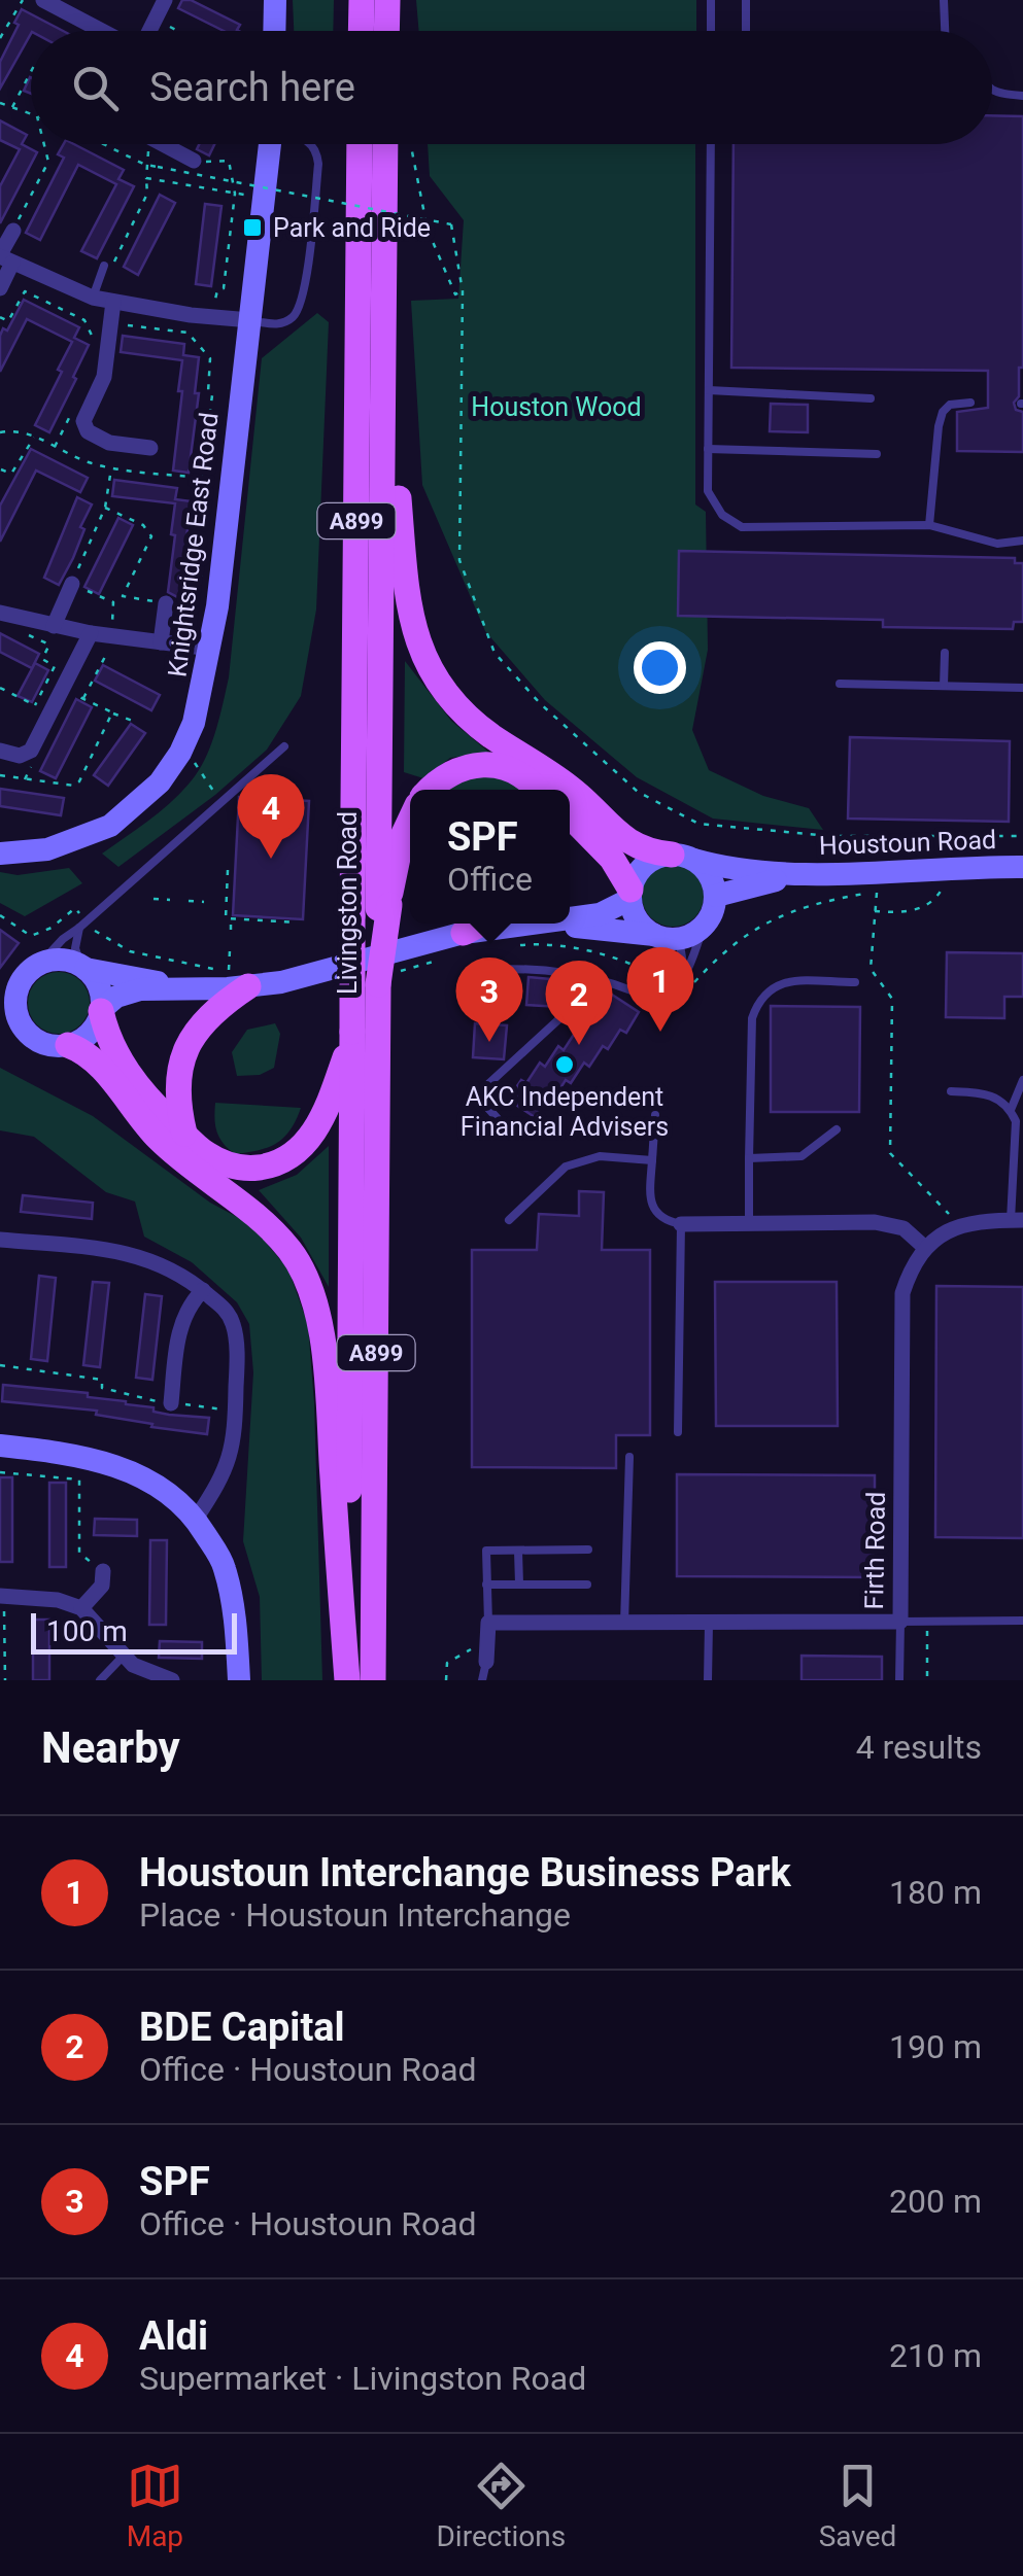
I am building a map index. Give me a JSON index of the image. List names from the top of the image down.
{
  "streets": {
    "main road": ["A899", "Livingston Road"],
    "street": ["Knightsridge East Road", "Houstoun Road", "Firth Road"]
  },
  "parks": ["Houston Wood"],
  "places": {
    "transit": ["Park and Ride"],
    "other": ["AKC Independent Financial Advisers"]
  },
  "scale_bar": "100 m",
  "page": {
    "search": "Search here",
    "pins": [
      "4",
      "1",
      "3",
      "2"
    ],
    "popup": ["SPF", "Office"],
    "scale": "100 m",
    "heading": ["Nearby", "4 results"],
    "list": [
      {
        "mark": "1",
        "name": "Houstoun Interchange Business Park",
        "note": "Place · Houstoun Interchange",
        "value": "180 m"
      },
      {
        "mark": "2",
        "name": "BDE Capital",
        "note": "Office · Houstoun Road",
        "value": "190 m"
      },
      {
        "mark": "3",
        "name": "SPF",
        "note": "Office · Houstoun Road",
        "value": "200 m"
      },
      {
        "mark": "4",
        "name": "Aldi",
        "note": "Supermarket · Livingston Road",
        "value": "210 m"
      }
    ],
    "nav": ["Map", "Directions", "Saved"]
  }
}
